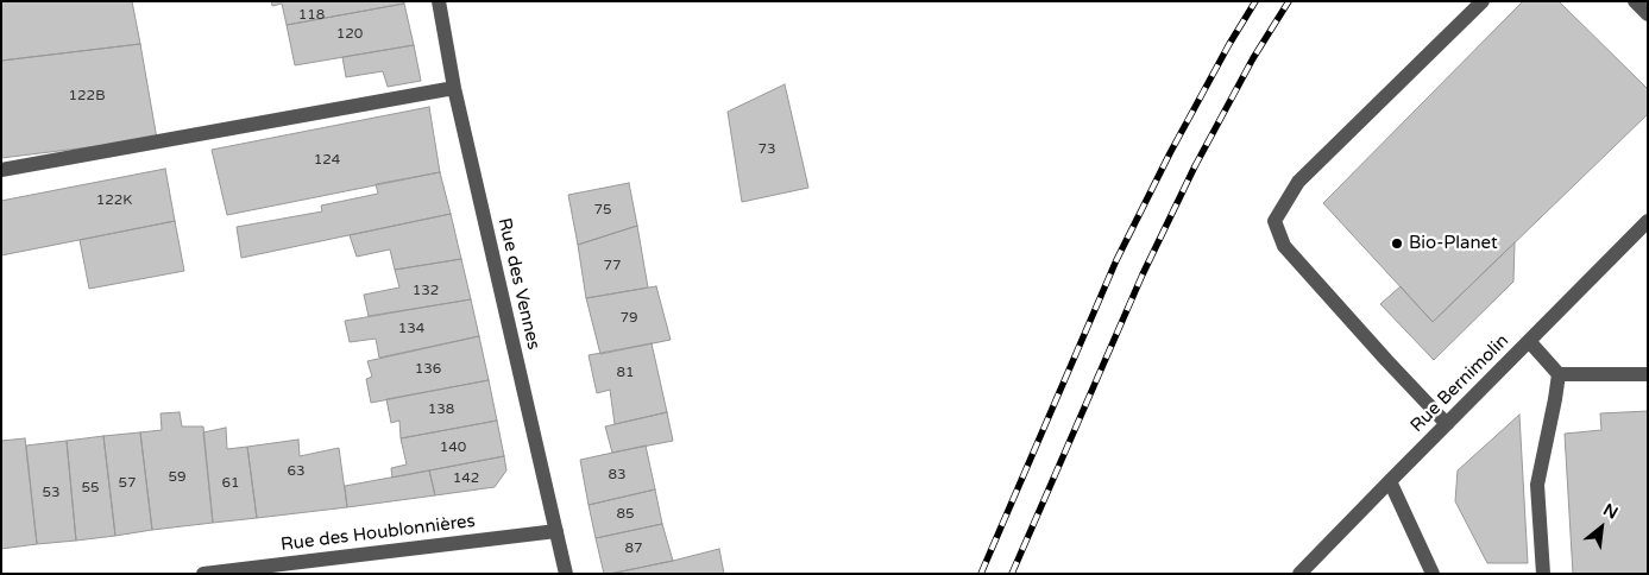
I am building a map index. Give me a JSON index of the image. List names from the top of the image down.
{
  "streets": {
    "street": ["Rue des Vennes", "Rue Bernimolin", "Rue des Houblonnières"]
  },
  "crossings": [
    ["Rue des Vennes", "Rue des Houblonnières"]
  ],
  "places": ["Bio-Planet"],
  "house_numbers": [
    "118",
    "120",
    "122B",
    "73",
    "124",
    "122K",
    "75",
    "77",
    "132",
    "79",
    "134",
    "136",
    "81",
    "138",
    "140",
    "63",
    "83",
    "59",
    "142",
    "57",
    "61",
    "55",
    "53",
    "85",
    "87"
  ],
  "north": "top right"
}
